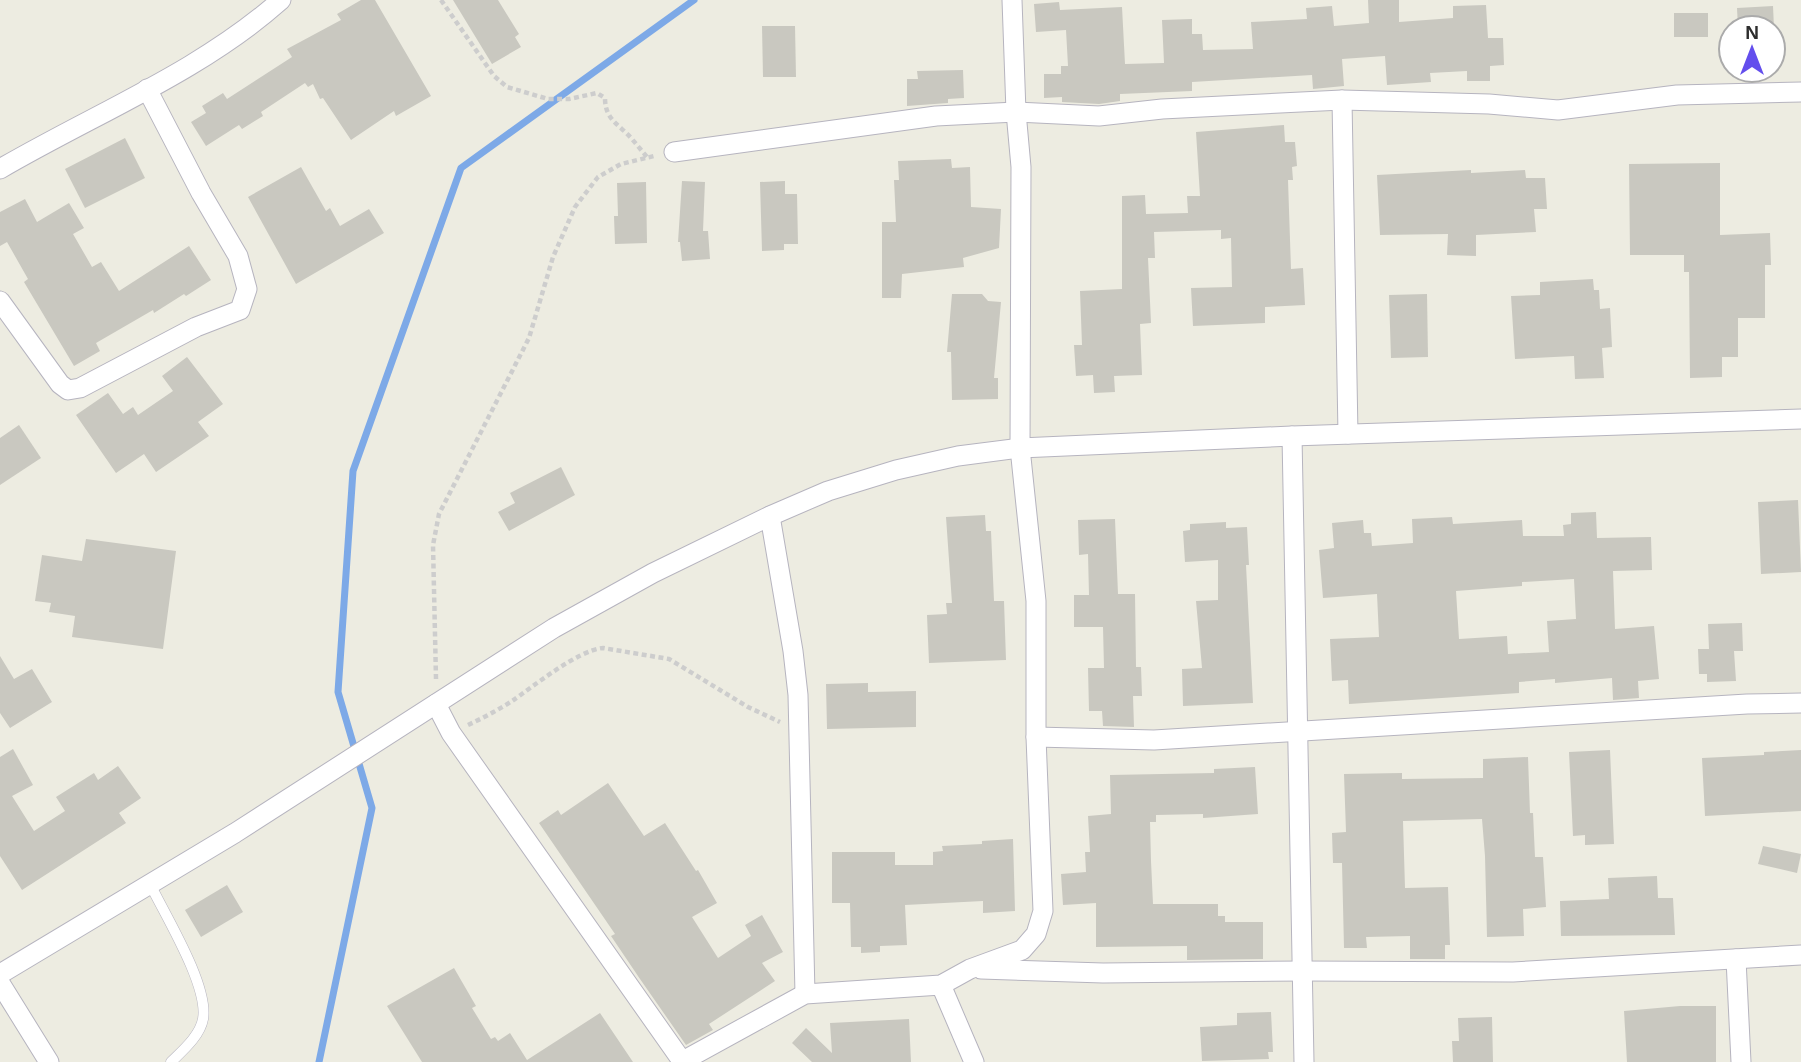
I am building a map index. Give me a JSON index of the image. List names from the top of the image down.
{
  "north": "top"
}
